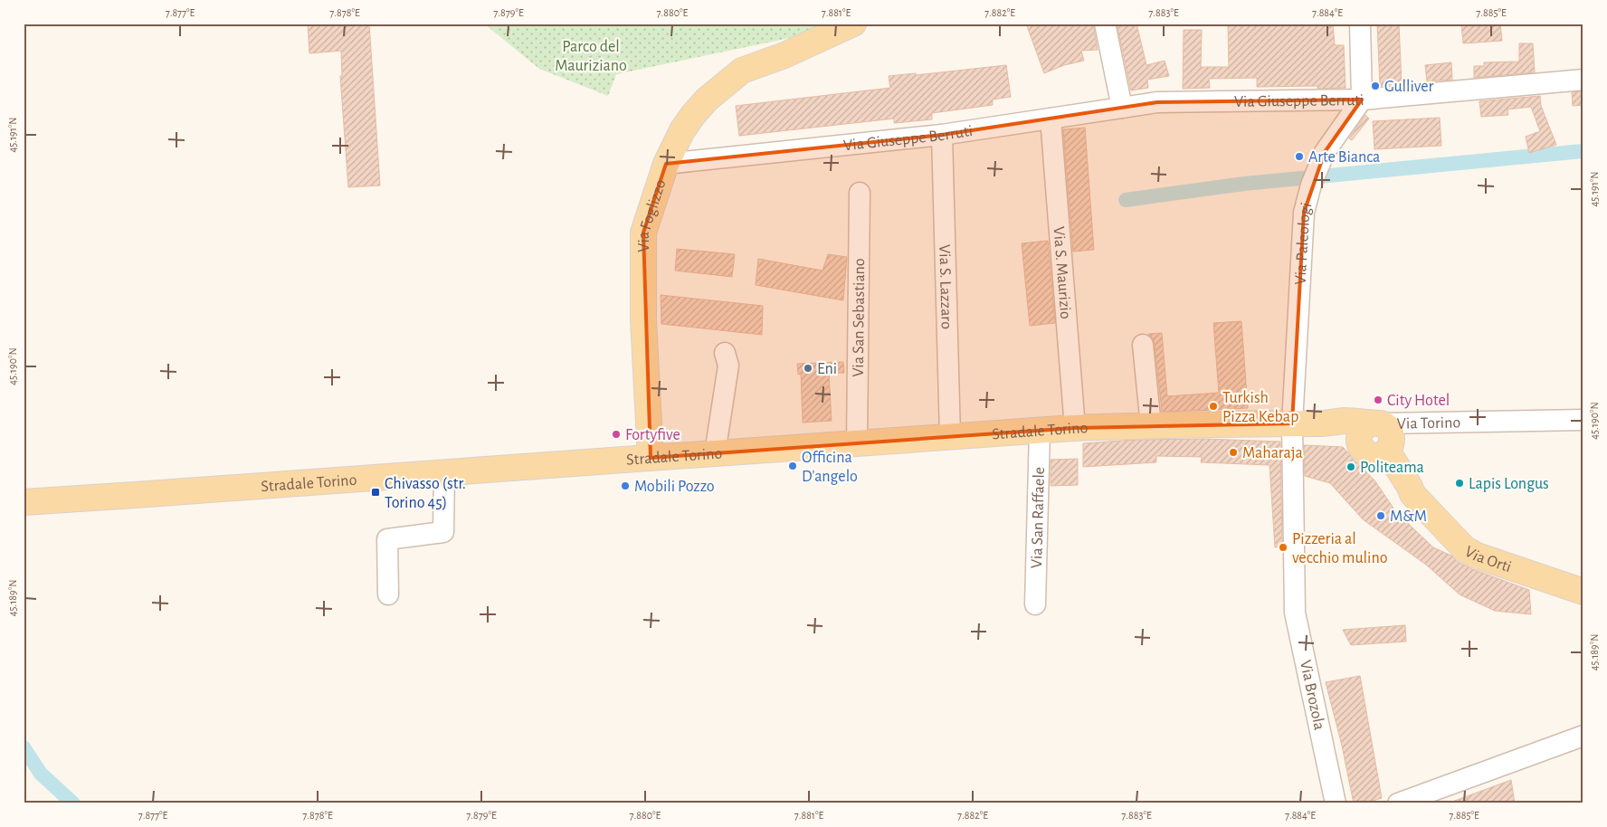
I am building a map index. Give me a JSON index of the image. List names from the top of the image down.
{
  "streets": {
    "main road": ["Via Foglizzo", "Stradale Torino", "Via Orti"],
    "street": [
      "Via Giuseppe Berruti",
      "Via Paleologi",
      "Via S. Maurizio",
      "Via S. Lazzaro",
      "Via San Sebastiano",
      "Via Torino",
      "Via San Raffaele",
      "Via Brozola"
    ]
  },
  "crossings": [
    ["Via Giuseppe Berruti", "Via Foglizzo"],
    ["Via Giuseppe Berruti", "Via Paleologi"],
    ["Via Giuseppe Berruti", "Via S. Maurizio"],
    ["Via Giuseppe Berruti", "Via S. Lazzaro"],
    ["Via Foglizzo", "Stradale Torino"],
    ["Via Paleologi", "Stradale Torino"],
    ["Via Paleologi", "Via Brozola"],
    ["Via S. Maurizio", "Stradale Torino"],
    ["Via S. Lazzaro", "Stradale Torino"],
    ["Via San Sebastiano", "Stradale Torino"],
    ["Via Torino", "Stradale Torino"],
    ["Stradale Torino", "Via San Raffaele"],
    ["Stradale Torino", "Via Orti"],
    ["Stradale Torino", "Via Brozola"]
  ],
  "parks": ["Parco del Mauriziano"],
  "places": {
    "other": [
      "Gulliver",
      "Arte Bianca",
      "Eni",
      "City Hotel",
      "Turkish Pizza Kebap",
      "Fortyfive",
      "Maharaja",
      "Officina D'angelo",
      "Politeama",
      "Lapis Longus",
      "Mobili Pozzo",
      "M&M",
      "Pizzeria al vecchio mulino"
    ],
    "transit": ["Chivasso (str. Torino 45)"]
  },
  "coordinates": [
    "7.877°E",
    "7.878°E",
    "7.879°E",
    "7.880°E",
    "7.881°E",
    "7.882°E",
    "7.883°E",
    "7.884°E",
    "7.885°E",
    "45.191°N",
    "45.190°N",
    "45.189°N"
  ]
}
